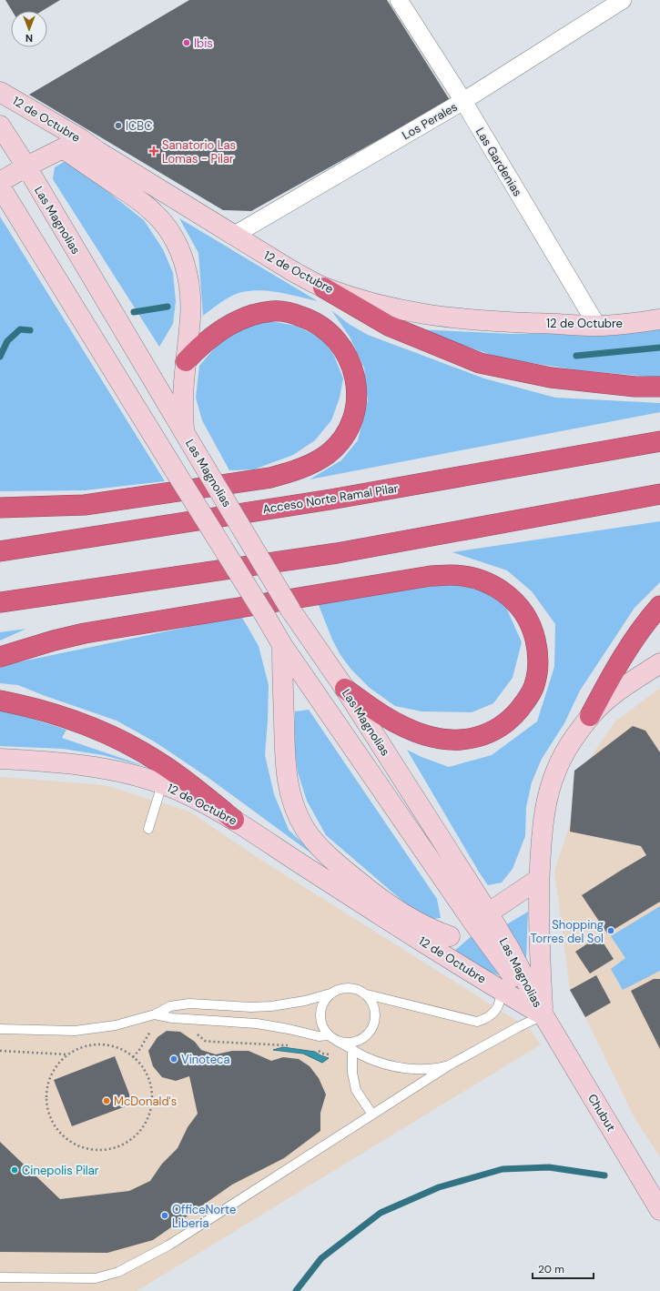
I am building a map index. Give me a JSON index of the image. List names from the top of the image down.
{
  "streets": {
    "highway": ["Acceso Norte Ramal Pilar"],
    "main road": ["12 de Octubre", "Las Magnolias", "Chubut"],
    "street": ["Los Perales", "Las Gardenias"]
  },
  "crossings": [
    ["12 de Octubre", "Los Perales"],
    ["12 de Octubre", "Las Gardenias"],
    ["12 de Octubre", "Las Magnolias"],
    ["12 de Octubre", "Chubut"],
    ["Los Perales", "Las Gardenias"],
    ["Las Magnolias", "Chubut"]
  ],
  "places": {
    "other": [
      "Ibis",
      "ICBC",
      "Shopping Torres del Sol",
      "Vinoteca",
      "McDonald's",
      "Cinepolis Pilar",
      "OfficeNorte Liberia"
    ],
    "health": ["Sanatorio Las Lomas - Pilar"]
  },
  "scale_bar": "20 m",
  "north": "bottom"
}
